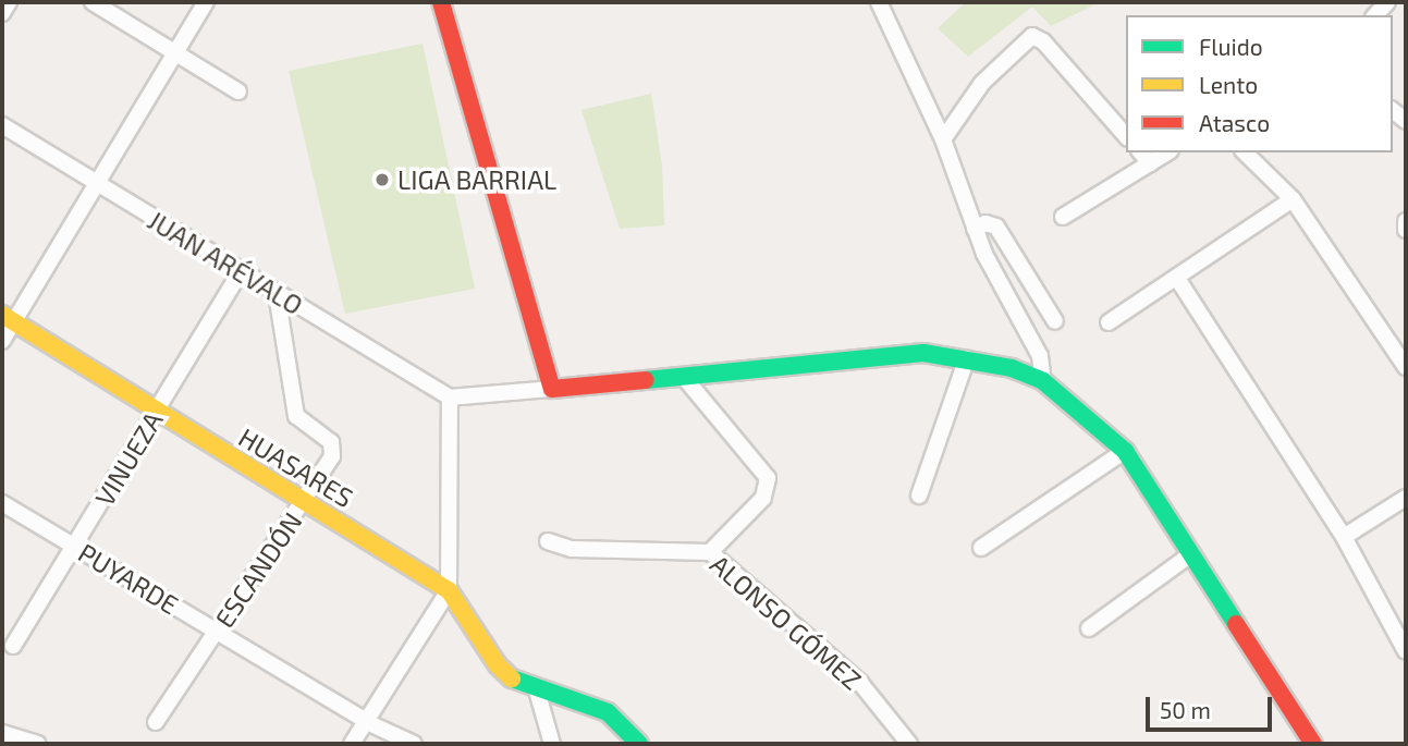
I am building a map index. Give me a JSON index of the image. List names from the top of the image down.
{
  "streets": {
    "street": [
      "JUAN ARÉVALO",
      "VINUEZA",
      "HUASARES",
      "ESCANDÓN",
      "PUYARDE",
      "ALONSO GÓMEZ"
    ]
  },
  "crossings": [
    ["JUAN ARÉVALO", "VINUEZA"],
    ["JUAN ARÉVALO", "ESCANDÓN"],
    ["VINUEZA", "HUASARES"],
    ["VINUEZA", "PUYARDE"],
    ["HUASARES", "ESCANDÓN"],
    ["ESCANDÓN", "PUYARDE"]
  ],
  "places": ["LIGA BARRIAL"],
  "legend": ["Fluido", "Lento", "Atasco"],
  "scale_bar": "50 m"
}
